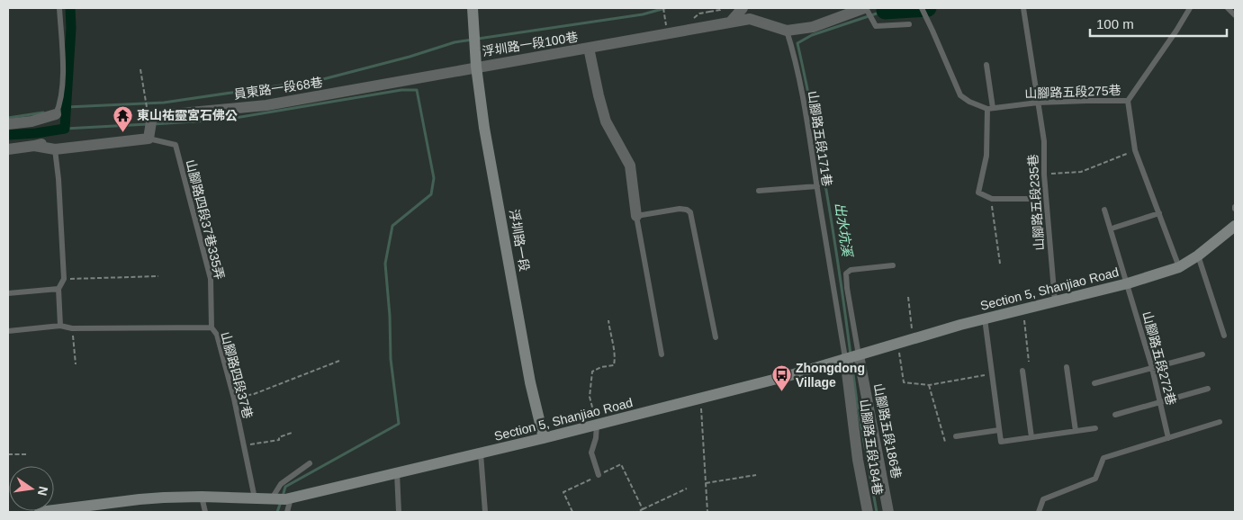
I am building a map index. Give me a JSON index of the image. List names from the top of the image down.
{
  "streets": {
    "main road": ["浮圳路一段", "Section 5, Shanjiao Road"],
    "street": [
      "浮圳路一段100巷",
      "員東路一段68巷",
      "山腳路五段186巷",
      "山腳路五段184巷"
    ],
    "lane": [
      "山腳路五段275巷",
      "山腳路五段171巷",
      "山腳路五段235巷",
      "山腳路四段37巷335弄",
      "山腳路五段272巷",
      "山腳路四段37巷"
    ]
  },
  "crossings": [
    ["浮圳路一段100巷", "員東路一段68巷"],
    ["浮圳路一段100巷", "山腳路五段171巷"],
    ["浮圳路一段100巷", "浮圳路一段"],
    ["員東路一段68巷", "浮圳路一段"],
    ["山腳路五段275巷", "山腳路五段235巷"],
    ["山腳路五段275巷", "Section 5, Shanjiao Road"],
    ["山腳路五段171巷", "Section 5, Shanjiao Road"],
    ["山腳路五段171巷", "山腳路五段184巷"],
    ["山腳路五段235巷", "Section 5, Shanjiao Road"],
    ["山腳路四段37巷335弄", "山腳路四段37巷"],
    ["浮圳路一段", "Section 5, Shanjiao Road"],
    ["Section 5, Shanjiao Road", "山腳路五段272巷"],
    ["Section 5, Shanjiao Road", "山腳路四段37巷"],
    ["Section 5, Shanjiao Road", "山腳路五段186巷"],
    ["Section 5, Shanjiao Road", "山腳路五段184巷"]
  ],
  "water": ["出水坑溪"],
  "places": {
    "temple": ["東山祐靈宮石佛公"],
    "bus stop": ["Zhongdong Village"]
  },
  "scale_bar": "100 m",
  "north": "right"
}
